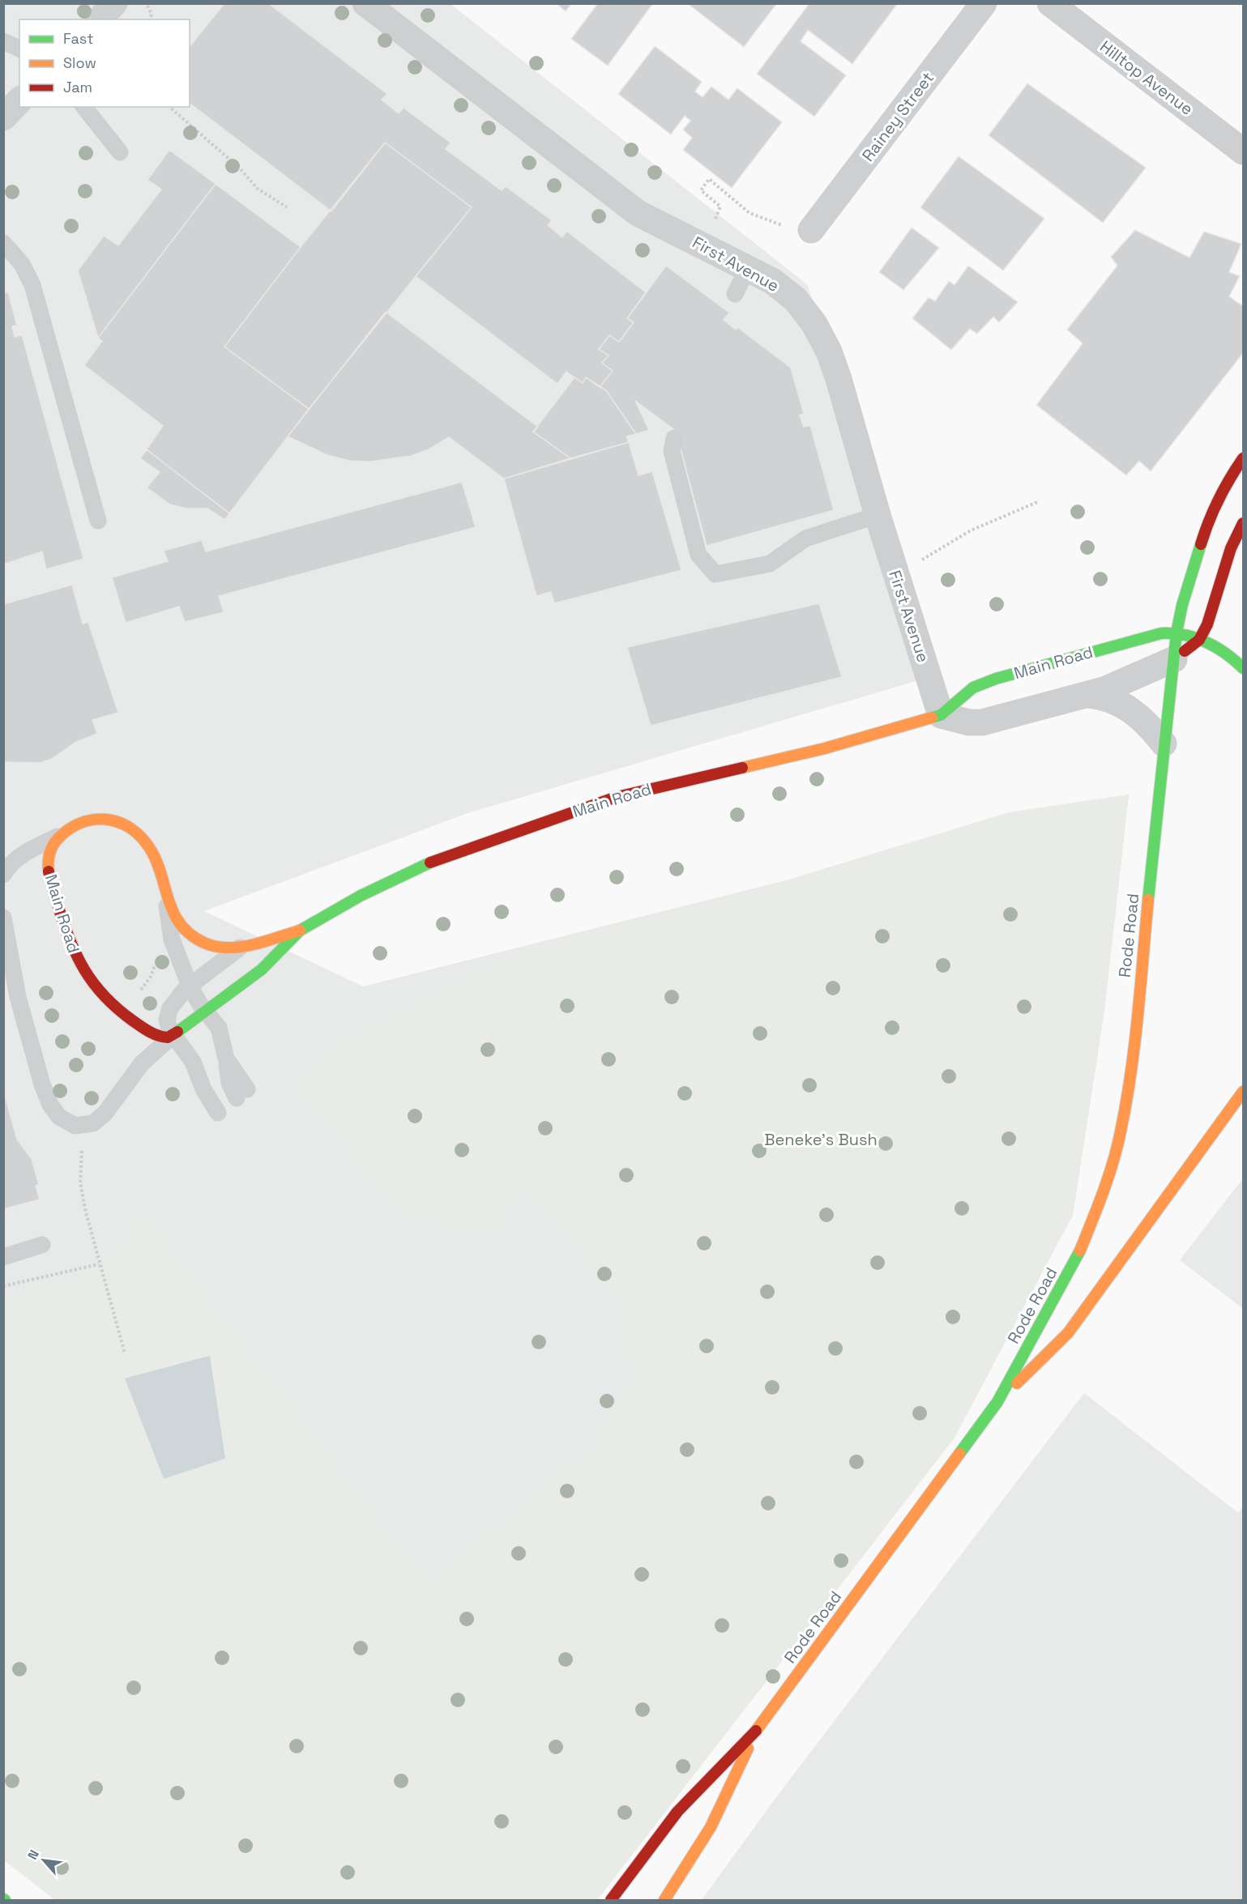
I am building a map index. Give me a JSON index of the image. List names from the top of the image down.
{
  "streets": {
    "main road": ["Main Road", "Rode Road"],
    "street": ["Hilltop Avenue", "Rainey Street", "First Avenue"]
  },
  "crossings": [
    ["First Avenue", "Main Road"],
    ["Main Road", "Rode Road"]
  ],
  "parks": ["Beneke's Bush"],
  "legend": ["Fast", "Slow", "Jam"],
  "north": "top left"
}
